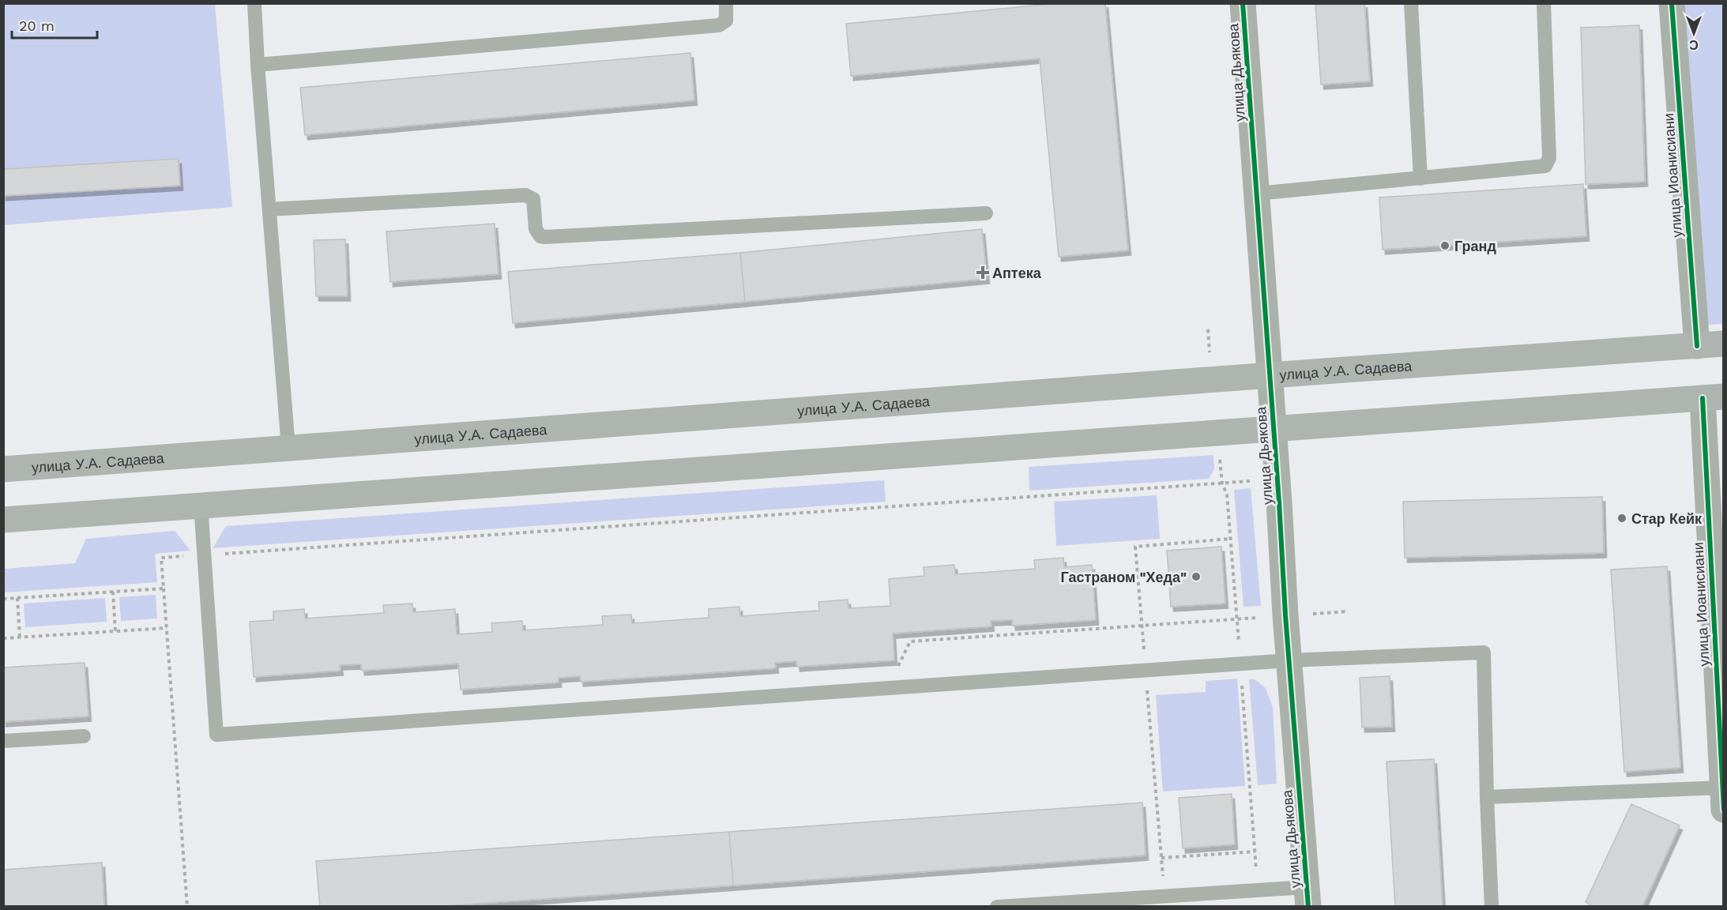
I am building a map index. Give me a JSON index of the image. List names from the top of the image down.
{
  "streets": {
    "main road": ["улица У.А. Садаева"],
    "street": ["улица Дьякова", "улица Иоанисиани"]
  },
  "crossings": [
    ["улица Дьякова", "улица У.А. Садаева"],
    ["улица Иоанисиани", "улица У.А. Садаева"]
  ],
  "places": {
    "other": ["Гранд", "Стар Кейк", "Гастраном \"Хеда\""],
    "health": ["Аптека"]
  },
  "scale_bar": "20 m",
  "north": "bottom"
}
